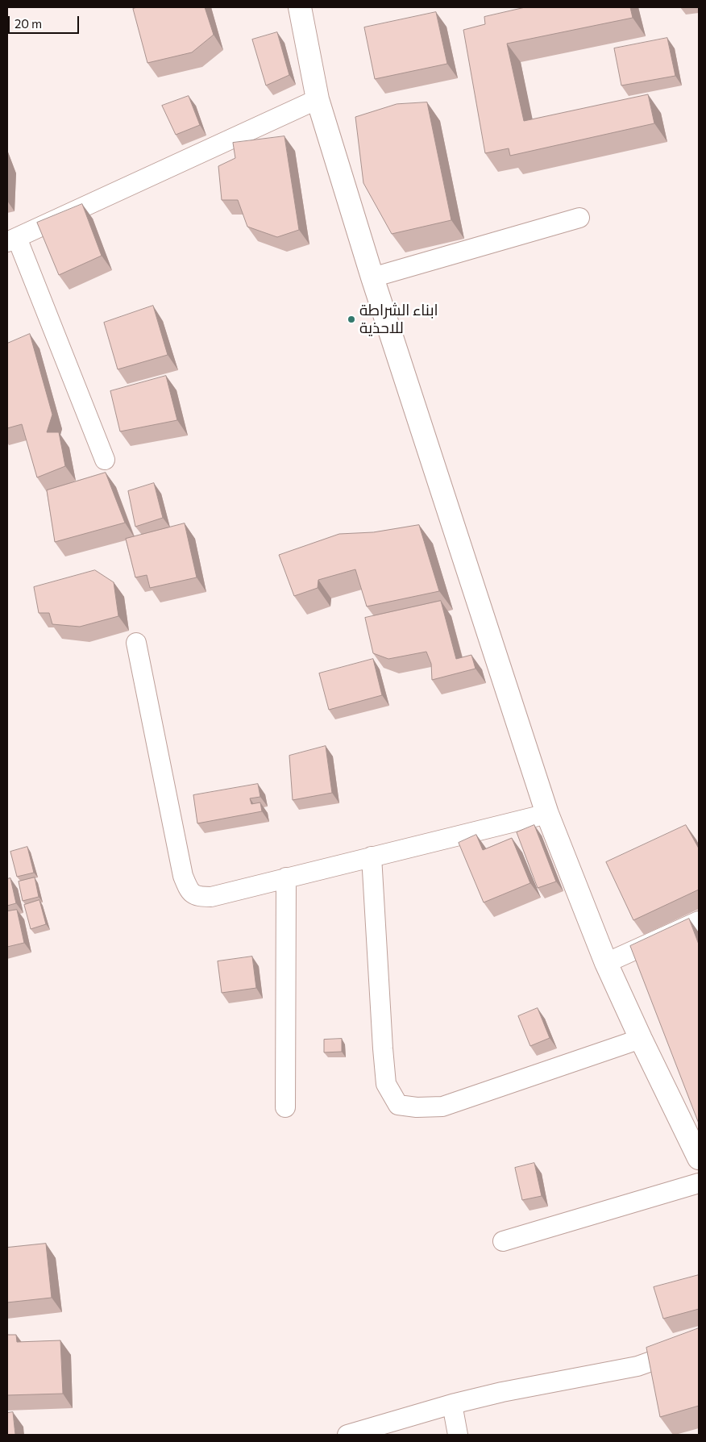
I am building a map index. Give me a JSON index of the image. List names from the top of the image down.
{
  "places": ["ابناء الشراطة للاحذية"],
  "scale_bar": "20 m"
}
